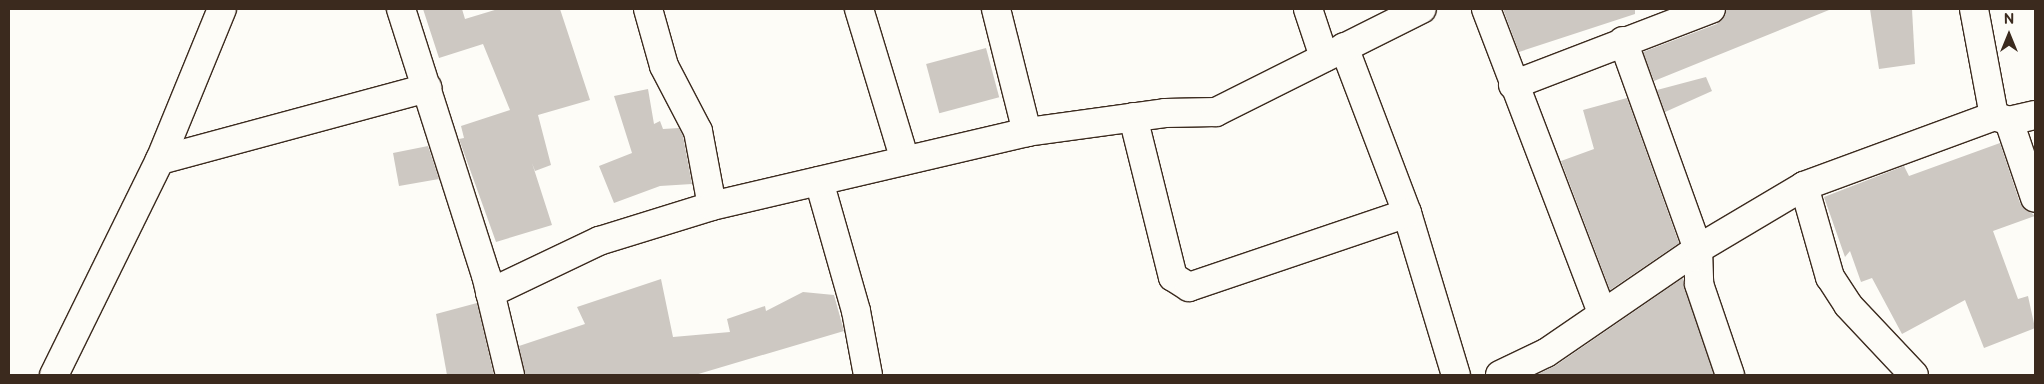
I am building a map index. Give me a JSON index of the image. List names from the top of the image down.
{
  "north": "top"
}
